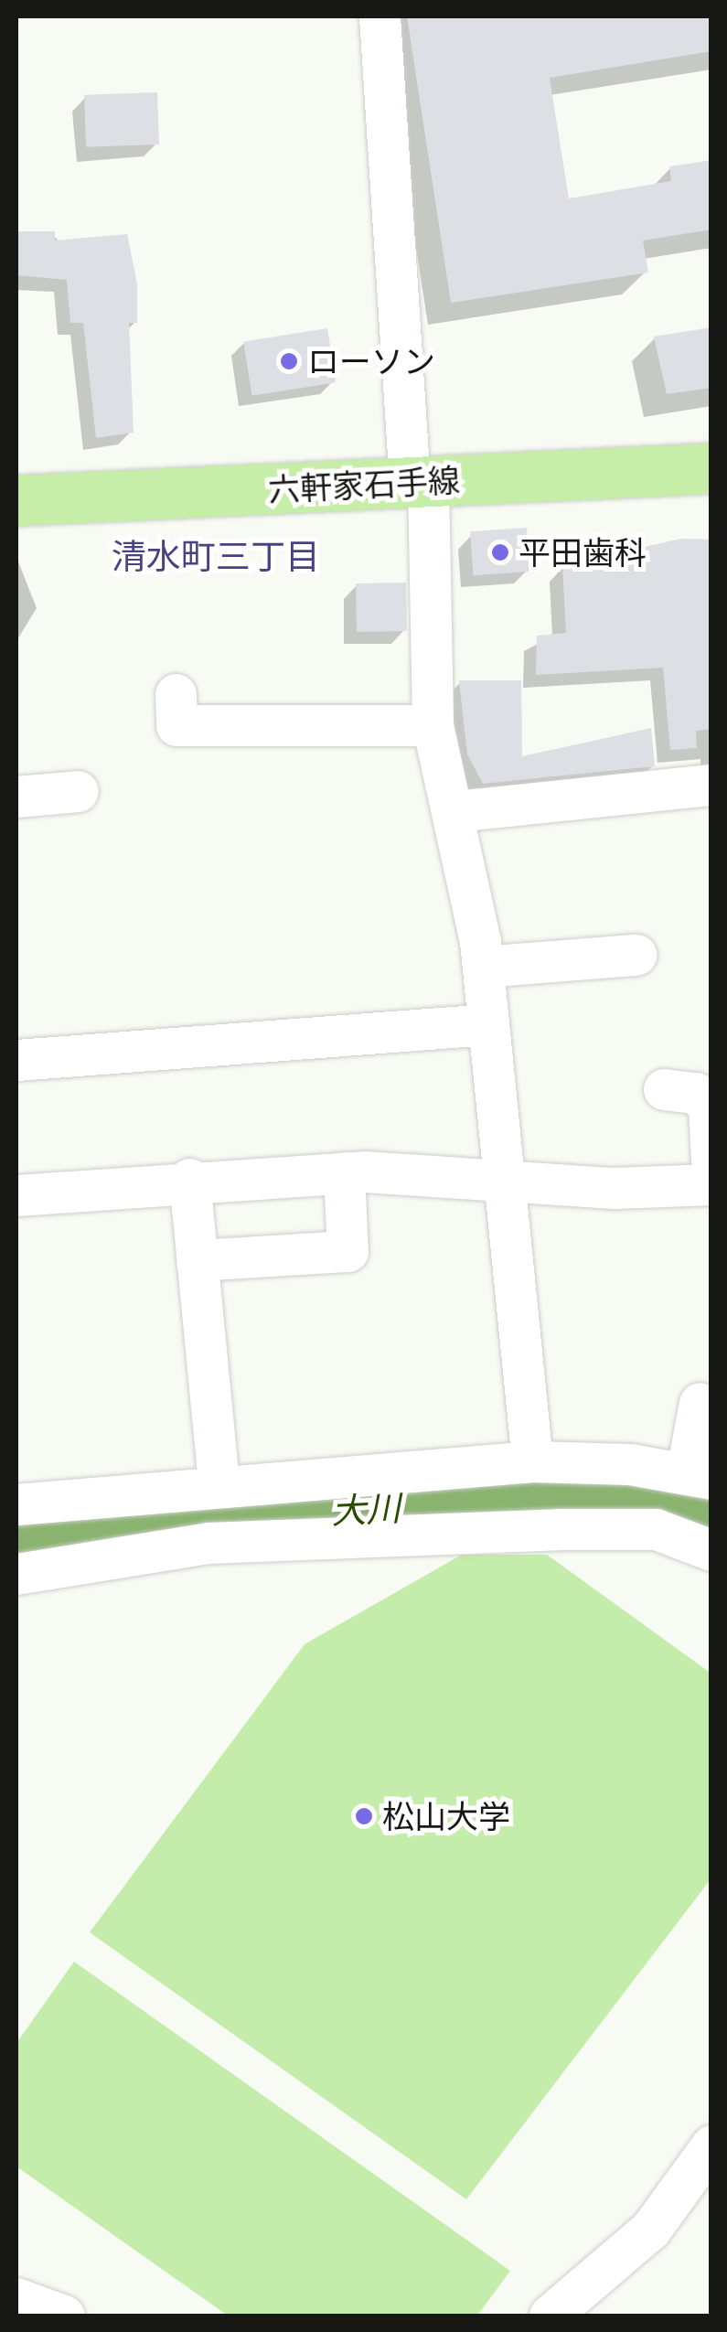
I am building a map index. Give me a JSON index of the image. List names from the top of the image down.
{
  "streets": {
    "main road": ["六軒家石手線"]
  },
  "districts": ["清水町三丁目"],
  "water": ["大川"],
  "places": ["ローソン", "平田歯科", "松山大学"]
}
